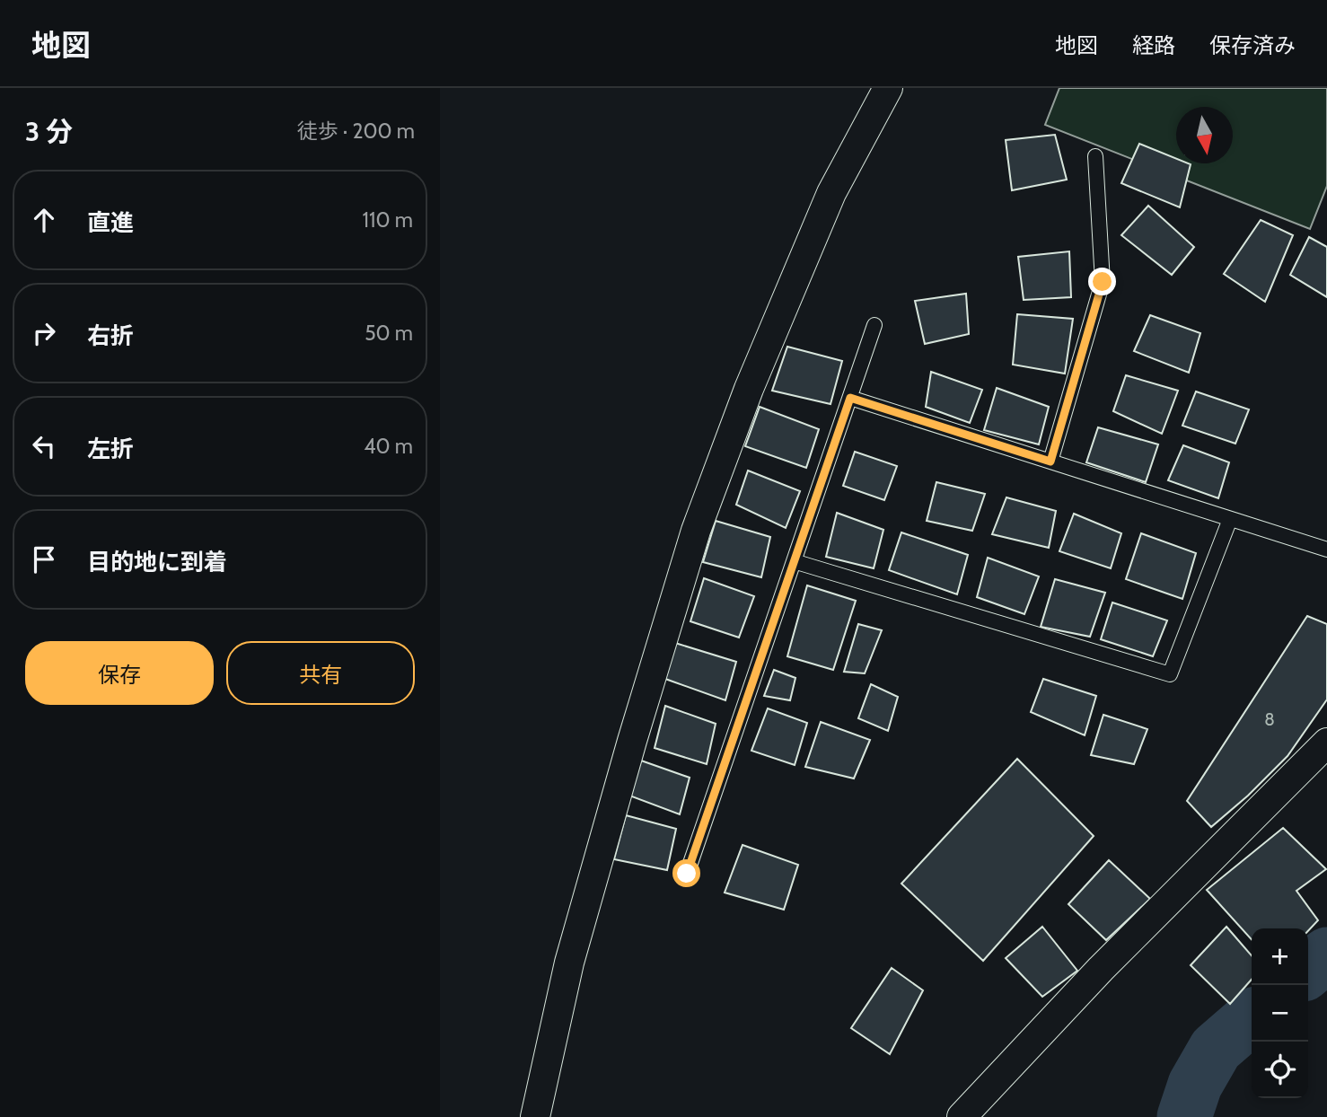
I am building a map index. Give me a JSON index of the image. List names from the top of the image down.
{
  "house_numbers": ["8"],
  "north": "bottom",
  "page": {
    "header": "地図",
    "nav": ["地図", "経路", "保存済み"],
    "heading": ["3 分", "徒歩 · 200 m"],
    "list": [
      ["直進", "110 m"],
      ["右折", "50 m"],
      ["左折", "40 m"],
      "目的地に到着"
    ],
    "buttons": ["保存", "共有"],
    "map_buttons": ["+", "−"]
  }
}
